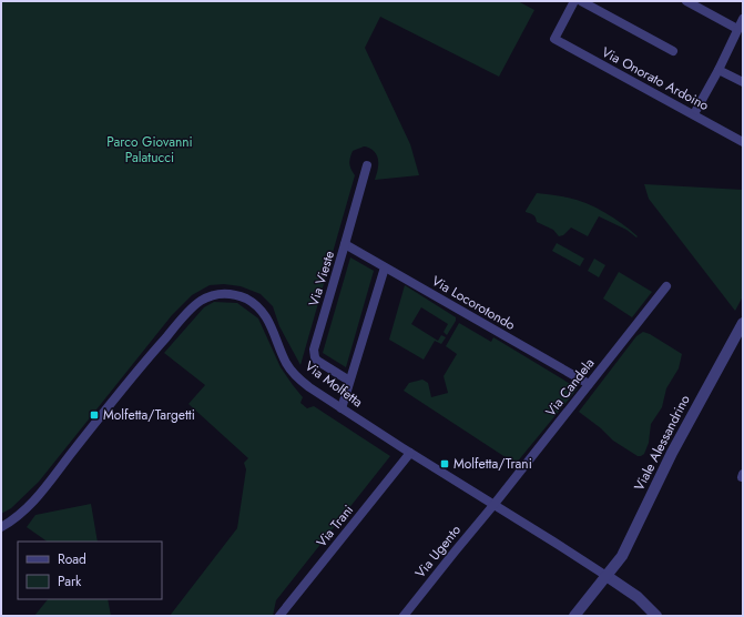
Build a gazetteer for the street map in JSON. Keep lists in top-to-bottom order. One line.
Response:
{"streets":{"street":["Via Onorato Ardoino","Via Vieste","Via Locorotondo","Via Molfetta","Via Candela","Viale Alessandrino","Via Trani","Via Ugento"]},"crossings":[["Via Vieste","Via Locorotondo"],["Via Locorotondo","Via Candela"],["Via Molfetta","Via Candela"],["Via Molfetta","Viale Alessandrino"],["Via Molfetta","Via Trani"],["Via Molfetta","Via Ugento"],["Via Candela","Via Ugento"]],"parks":["Parco Giovanni Palatucci"],"places":{"transit":["Molfetta/Targetti","Molfetta/Trani"]},"legend":["Road","Park"]}
